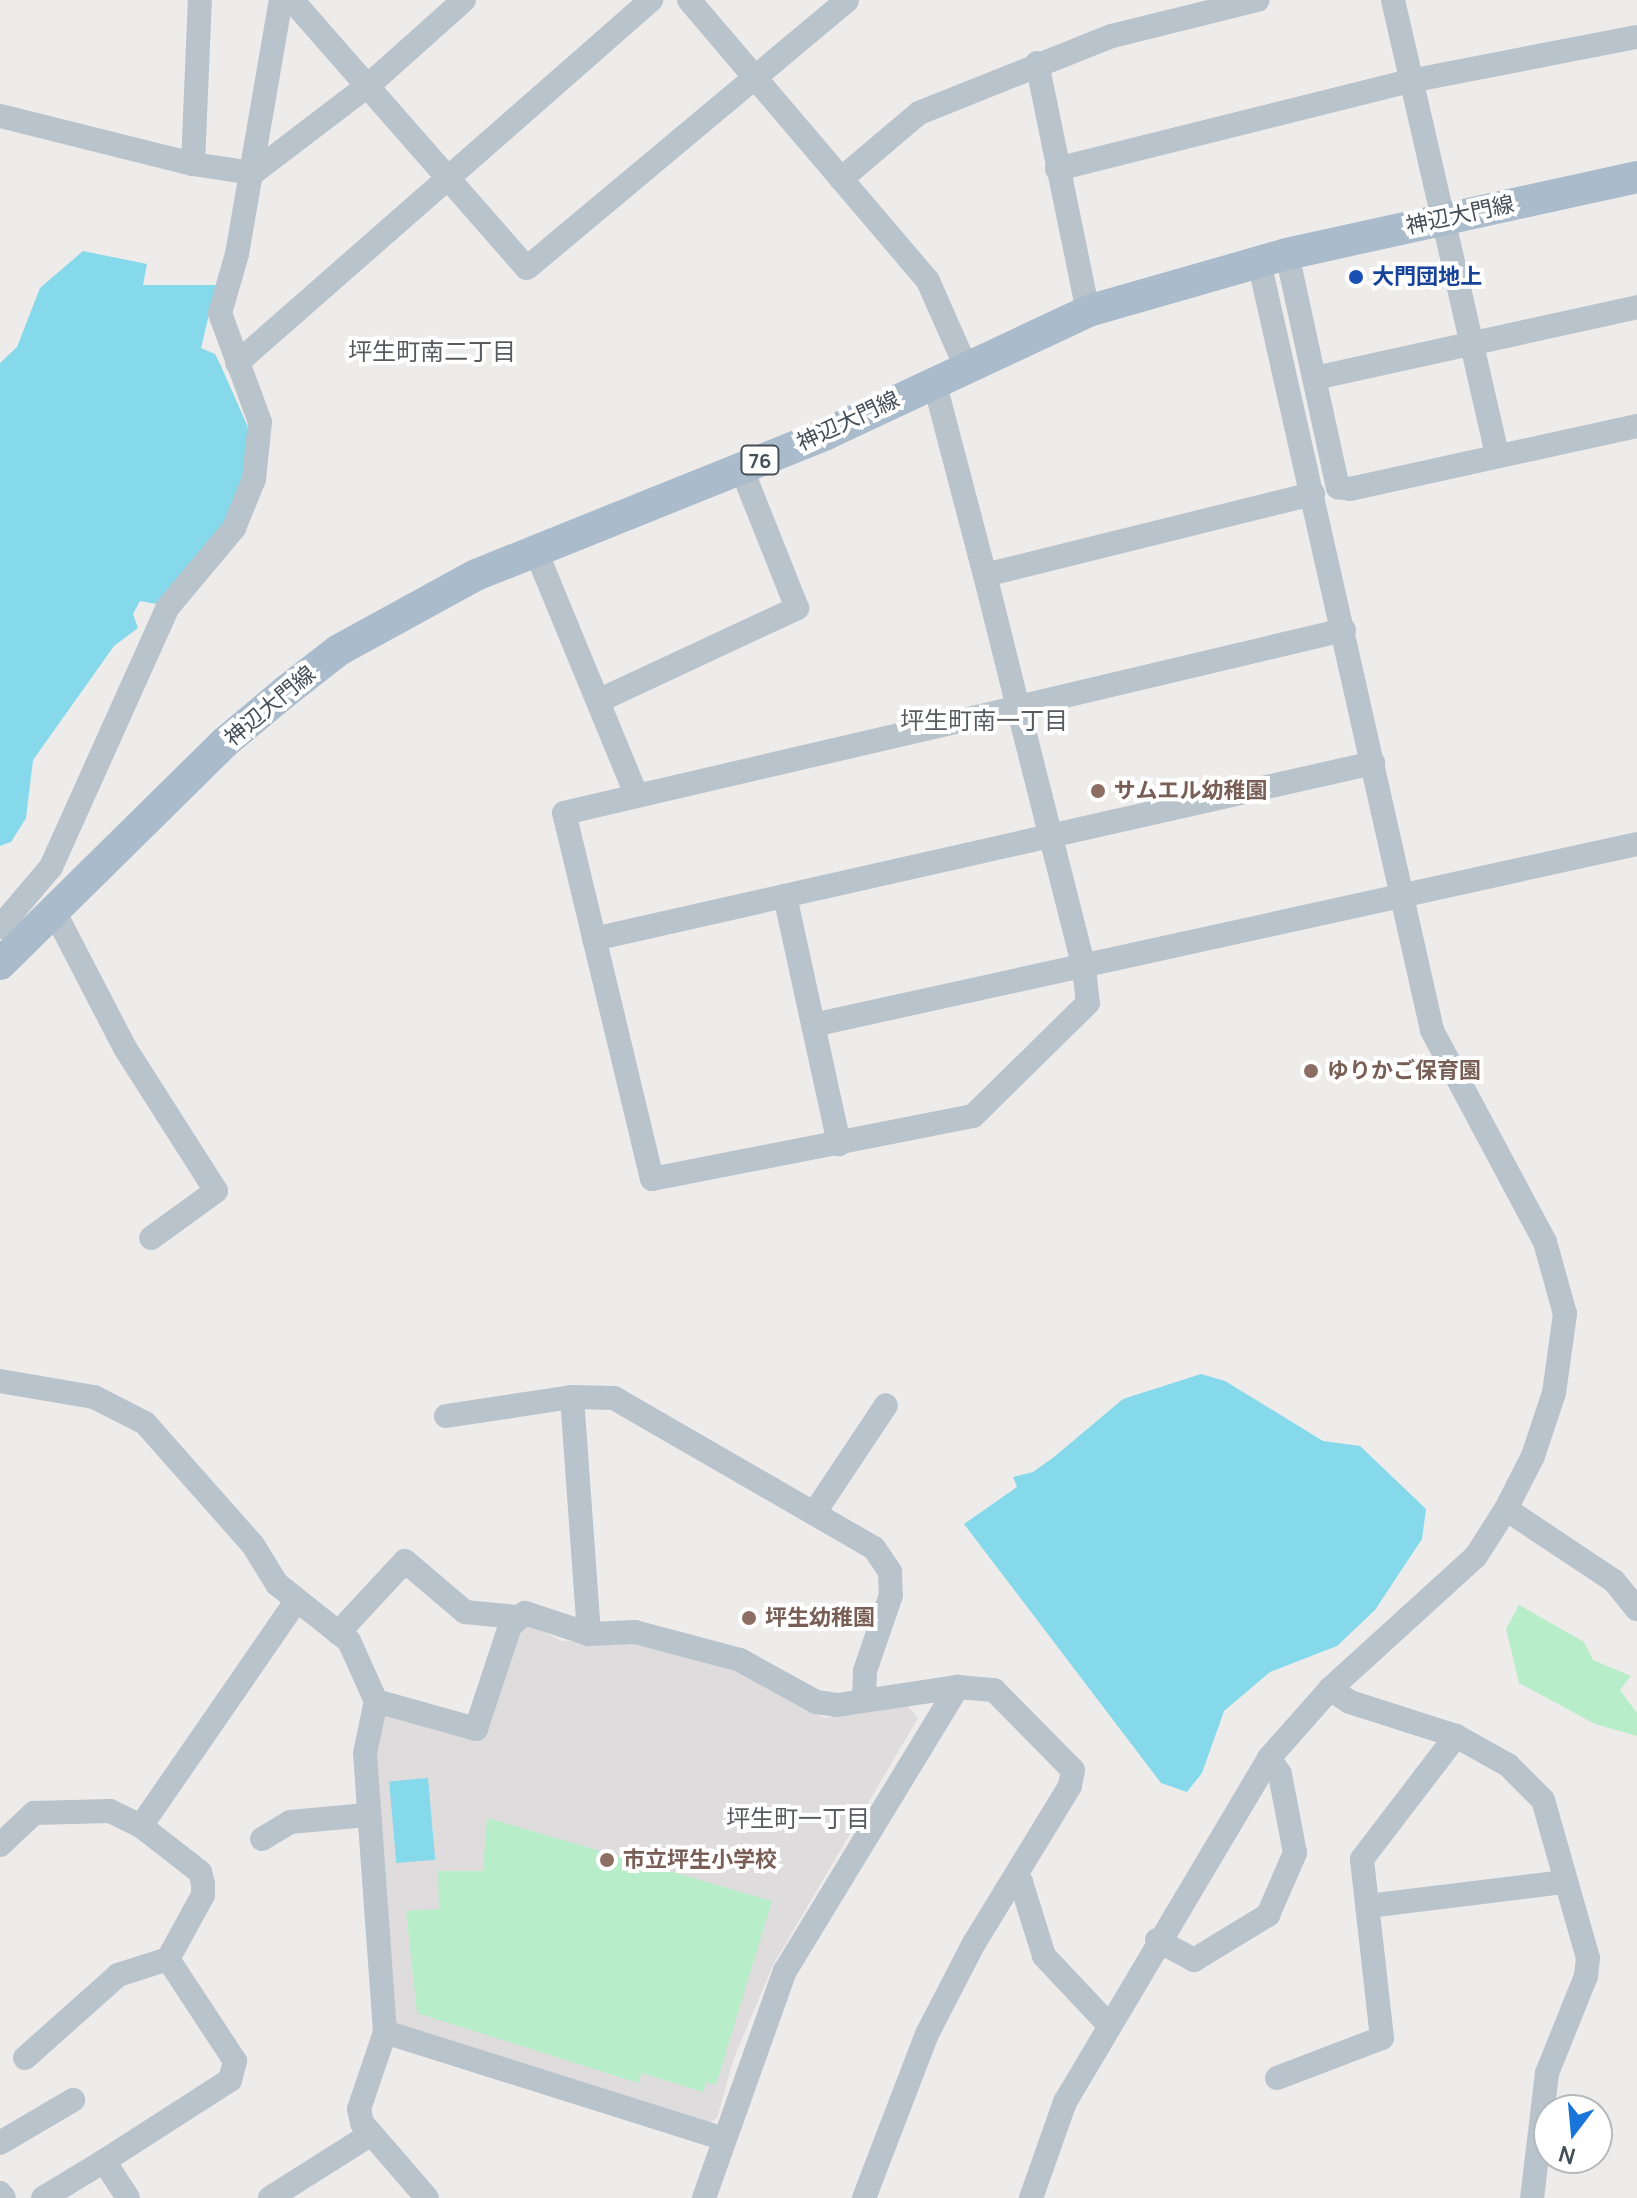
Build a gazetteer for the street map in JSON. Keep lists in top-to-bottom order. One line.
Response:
{"streets":{"main road":["神辺大門線","76"]},"districts":["坪生町南二丁目","坪生町南一丁目","坪生町一丁目"],"places":["大門団地上","サムエル幼稚園","ゆりかご保育園","坪生幼稚園","市立坪生小学校"],"north":"bottom"}
